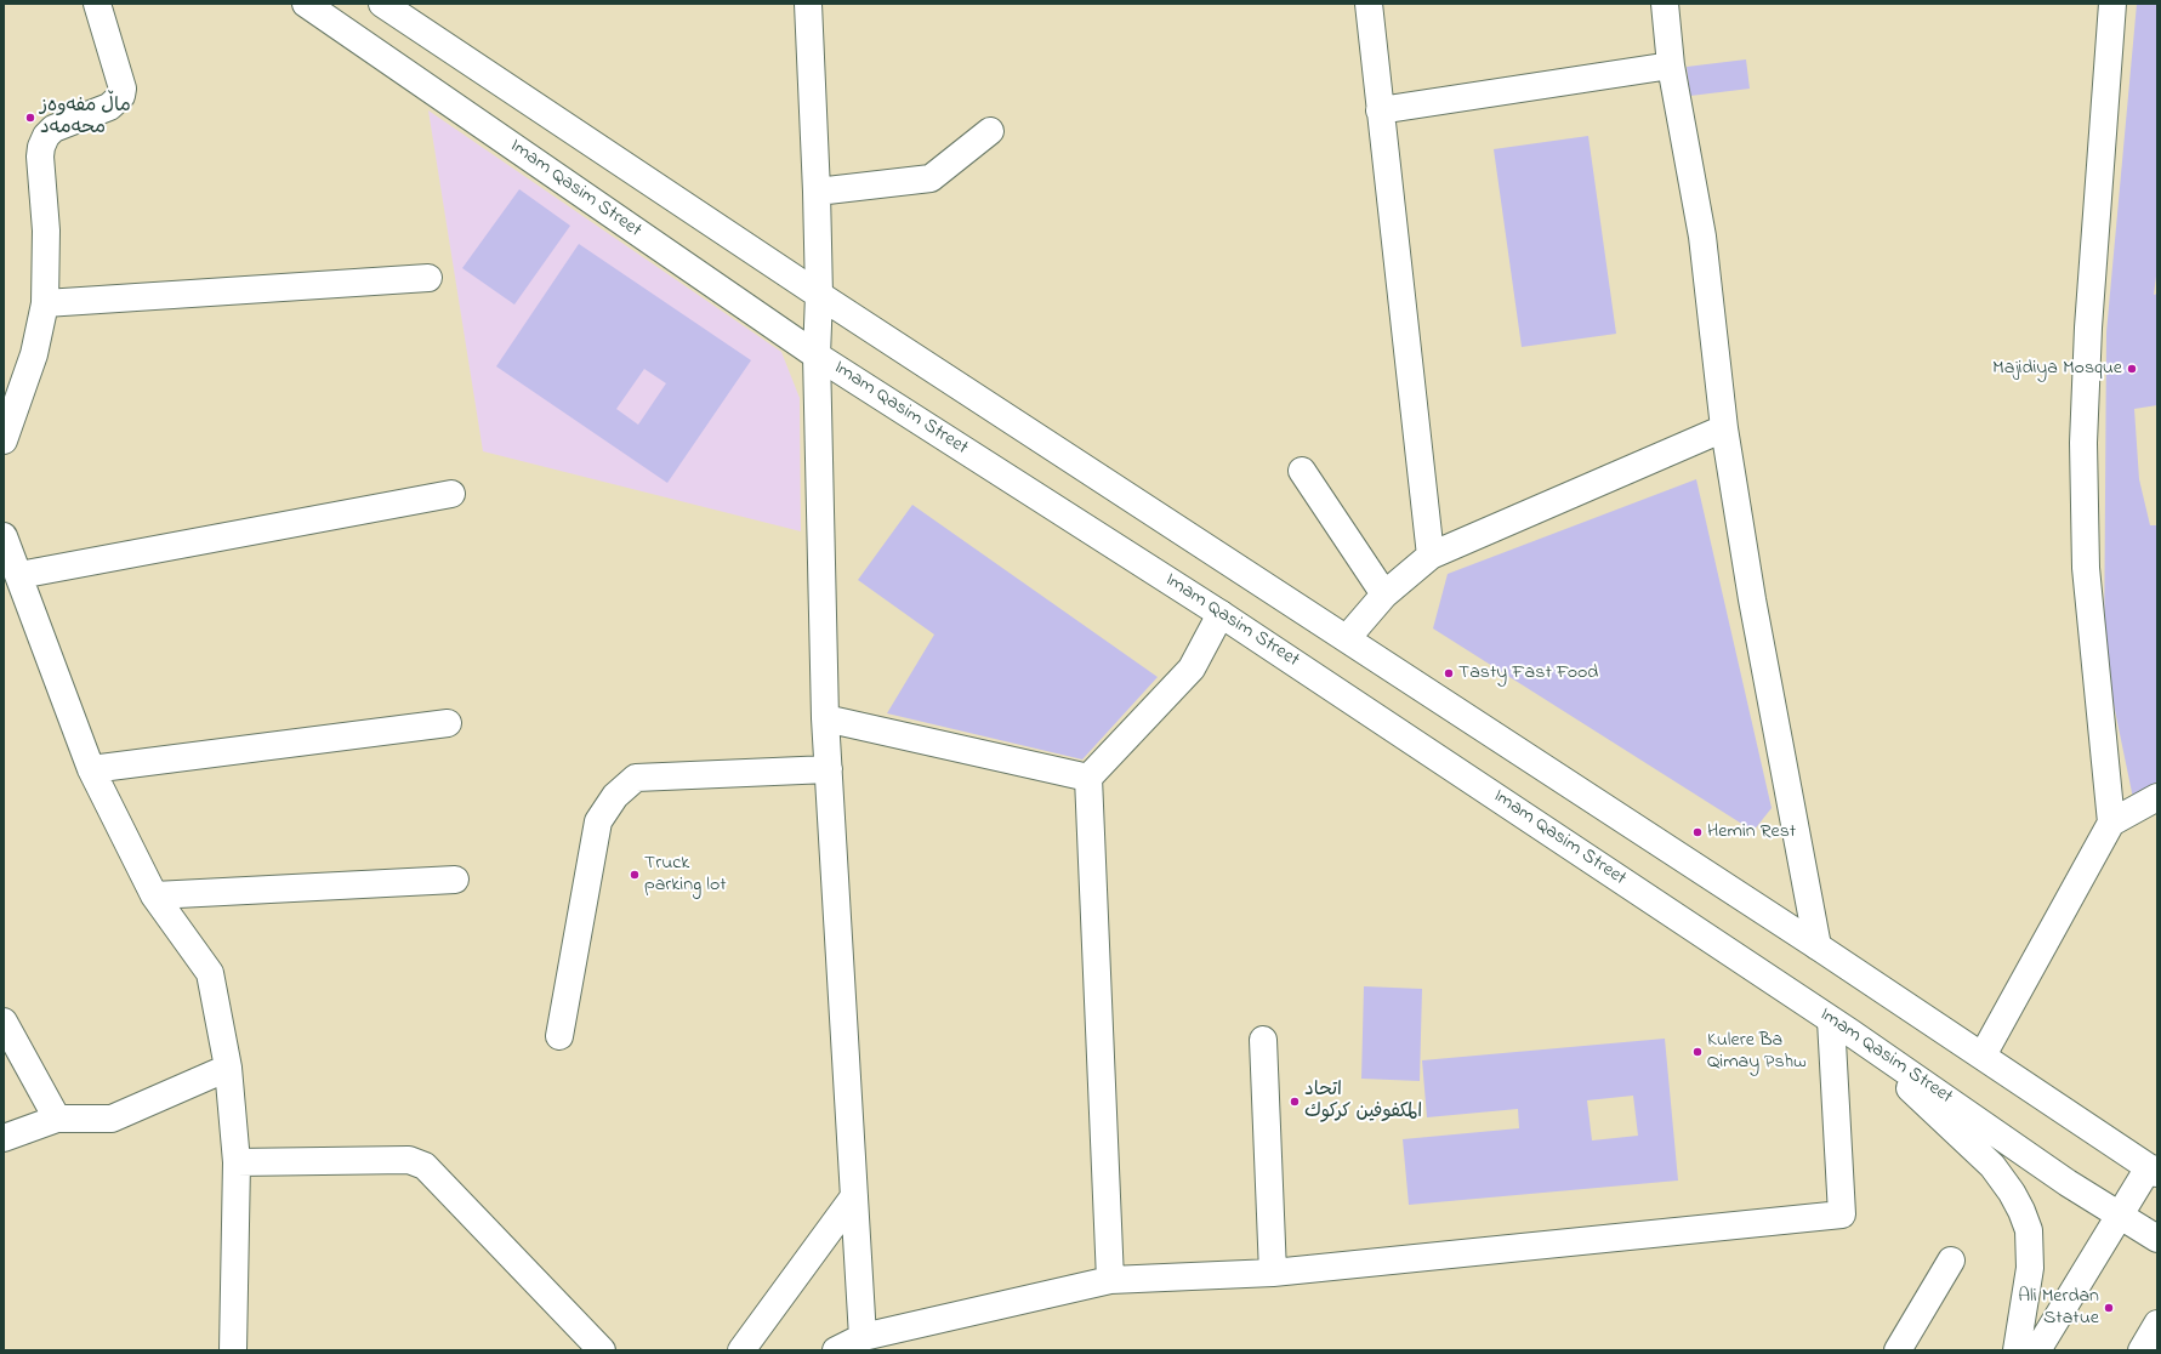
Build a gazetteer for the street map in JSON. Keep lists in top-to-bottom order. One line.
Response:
{"streets":{"street":["Imam Qasim Street"]},"places":["ماڵ مفەوەز محەمەد","Majidiya Mosque","Tasty Fast Food","Hemin Rest","Truck parking lot","Kulere Ba Qimay Pshw","اتحاد المكفوفين كركوك","Ali Merdan Statue"]}
